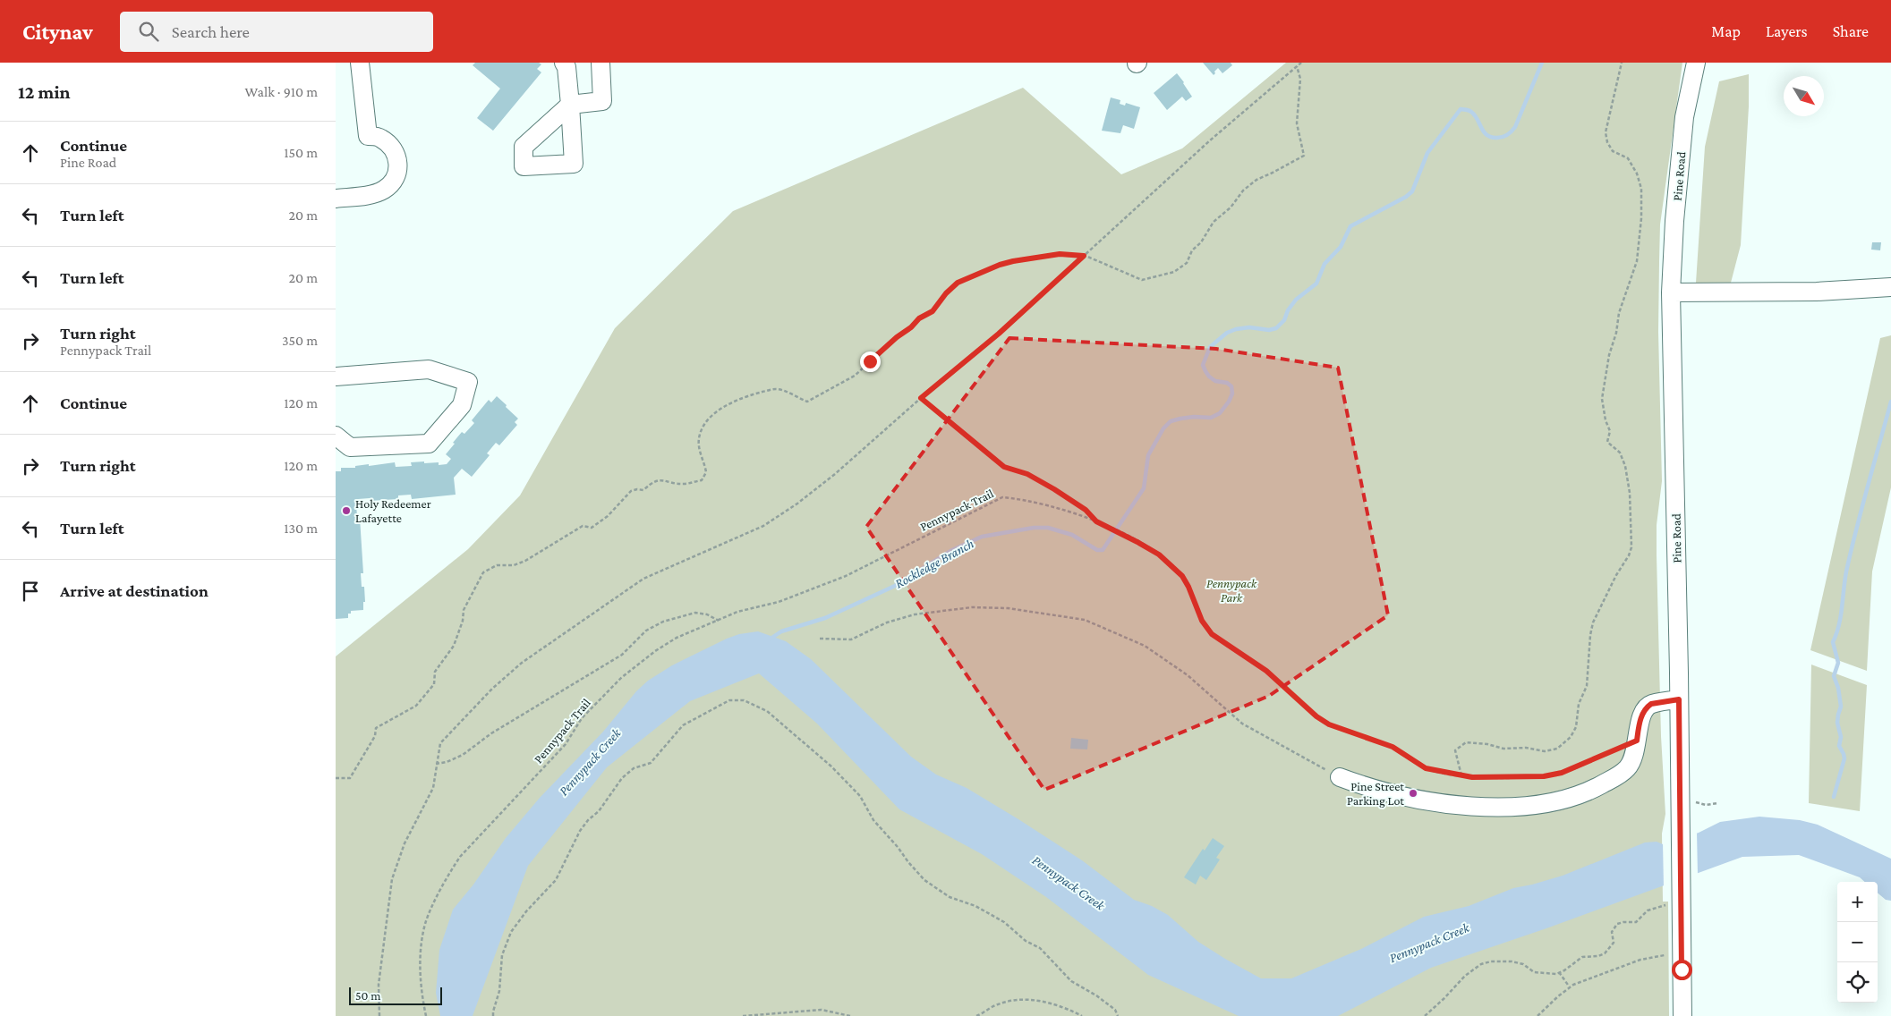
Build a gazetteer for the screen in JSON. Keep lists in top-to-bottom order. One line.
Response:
{"streets":{"street":["Pine Road"],"path":["Pennypack Trail"]},"water":["Rockledge Branch","Pennypack Creek"],"parks":["Pennypack Park"],"places":["Holy Redeemer Lafayette","Pine Street Parking Lot"],"scale_bar":"50 m","north":"bottom right","page":{"header":"Citynav","search":"Search here","nav":["Map","Layers","Share"],"heading":["12 min","Walk · 910 m"],"list":[["Continue","Pine Road","150 m"],["Turn left","20 m"],["Turn left","20 m"],["Turn right","Pennypack Trail","350 m"],["Continue","120 m"],["Turn right","120 m"],["Turn left","130 m"],"Arrive at destination"],"map_buttons":["+","−"],"scale":"50 m"}}
